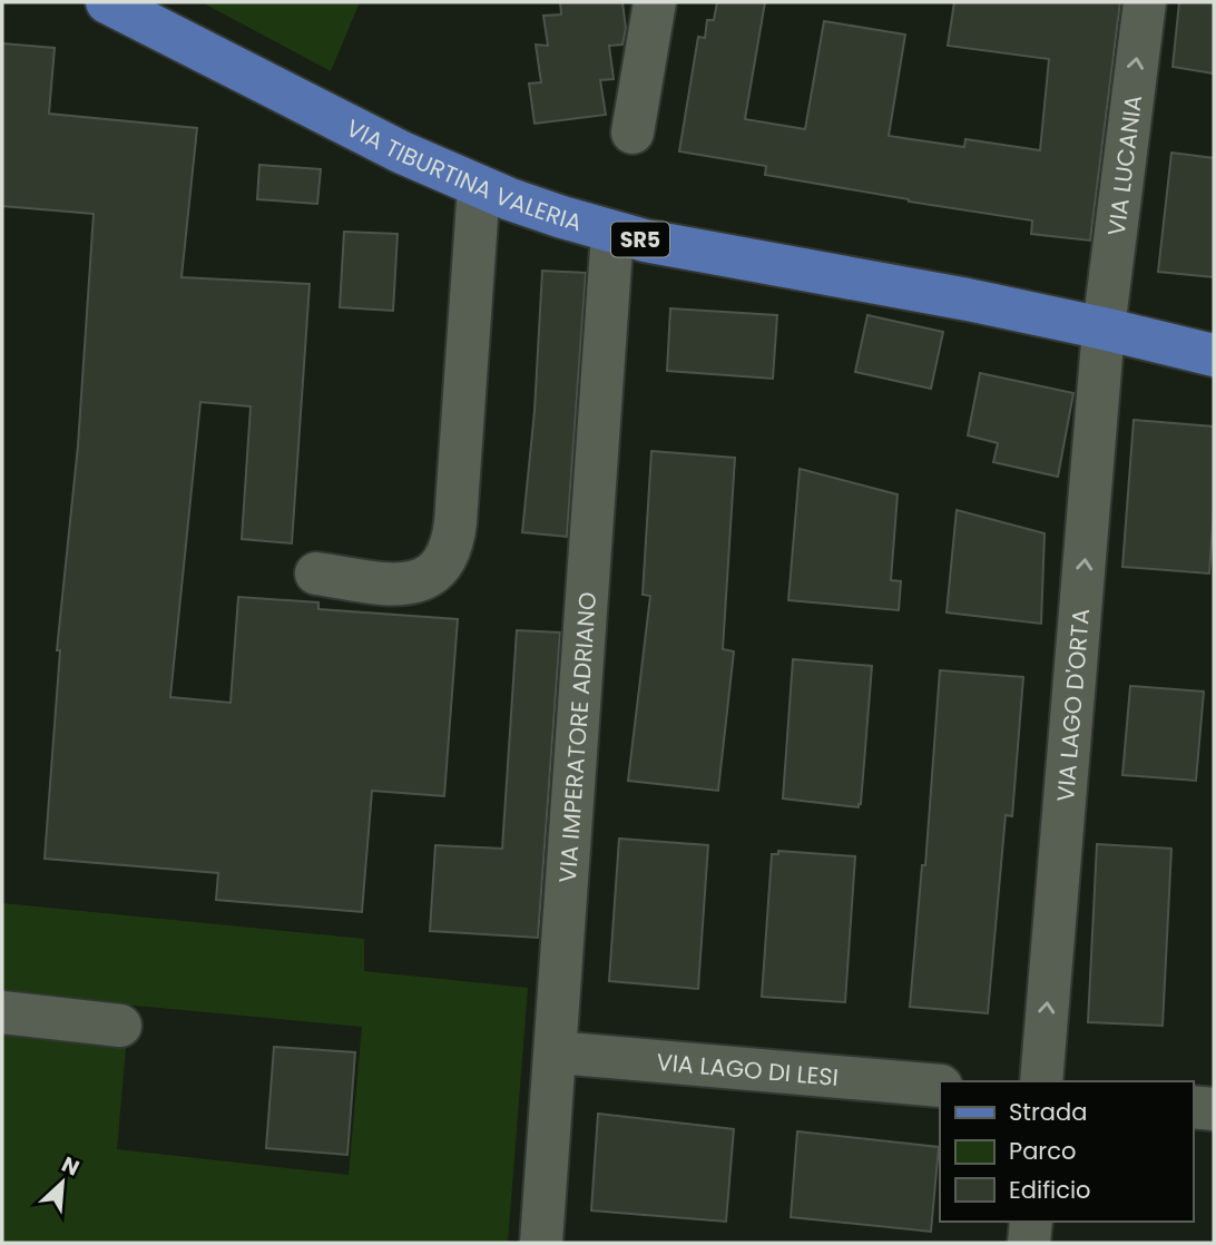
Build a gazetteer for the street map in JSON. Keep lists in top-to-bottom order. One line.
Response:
{"streets":{"main road":["VIA TIBURTINA VALERIA","SR5"],"street":["VIA LUCANIA","VIA LAGO D'ORTA","VIA IMPERATORE ADRIANO","VIA LAGO DI LESI"]},"crossings":[["VIA LUCANIA","VIA TIBURTINA VALERIA"],["VIA LUCANIA","VIA LAGO D'ORTA"],["VIA TIBURTINA VALERIA","VIA LAGO D'ORTA"],["VIA TIBURTINA VALERIA","VIA IMPERATORE ADRIANO"],["VIA IMPERATORE ADRIANO","VIA LAGO DI LESI"]],"one_way":["VIA LUCANIA","VIA LAGO D'ORTA"],"legend":["Strada","Parco","Edificio"],"north":"top right"}
